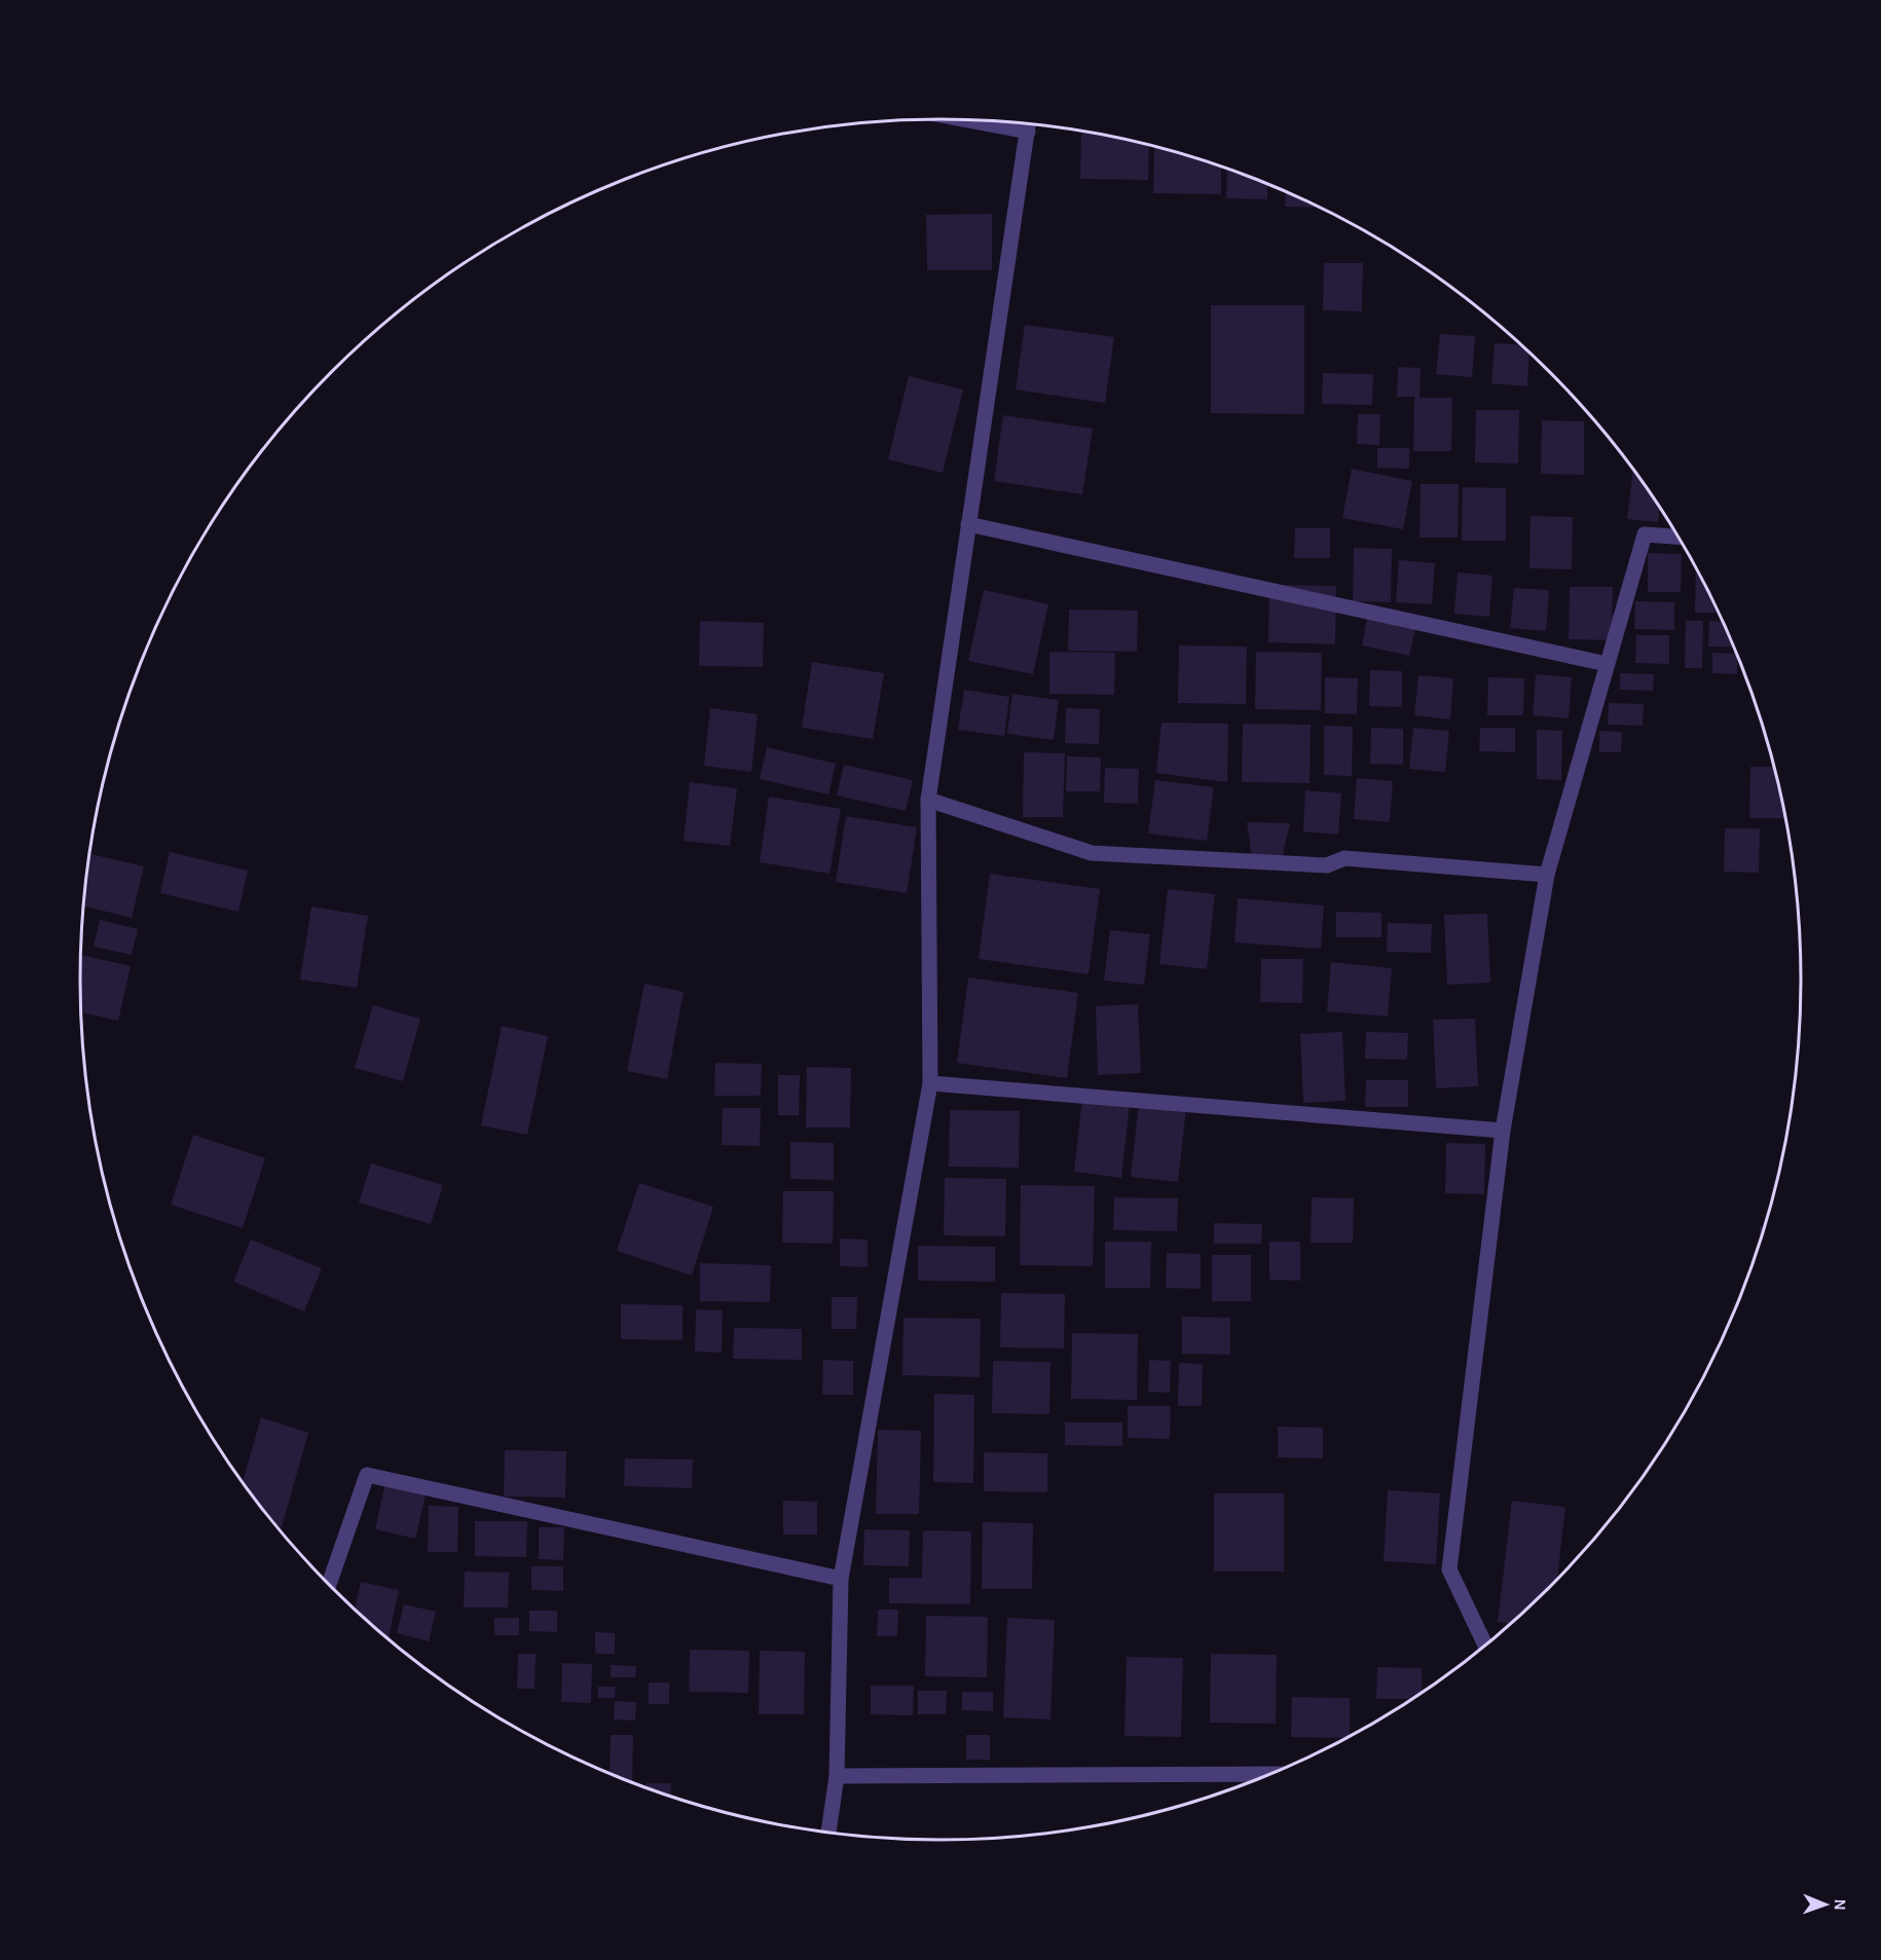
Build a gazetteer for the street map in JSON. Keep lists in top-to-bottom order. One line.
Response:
{"north":"right"}
